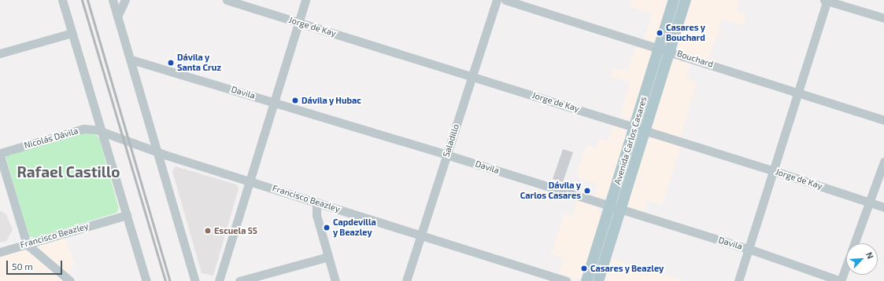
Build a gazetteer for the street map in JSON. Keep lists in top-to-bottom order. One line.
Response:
{"streets":{"main road":["Avenida Carlos Casares"],"street":["Jorge de Kay","Bouchard","Davila","Nicolás Dávila","Saladillo","Francisco Beazley"]},"crossings":[["Jorge de Kay","Saladillo"],["Jorge de Kay","Avenida Carlos Casares"],["Bouchard","Avenida Carlos Casares"],["Davila","Saladillo"],["Davila","Avenida Carlos Casares"],["Nicolás Dávila","Francisco Beazley"],["Saladillo","Francisco Beazley"]],"districts":["Rafael Castillo"],"places":["Casares y Bouchard","Dávila y Santa Cruz","Dávila y Hubac","Dávila y Carlos Casares","Capdevilla y Beazley","Escuela 55","Casares y Beazley"],"scale_bar":"50 m","north":"top right"}
